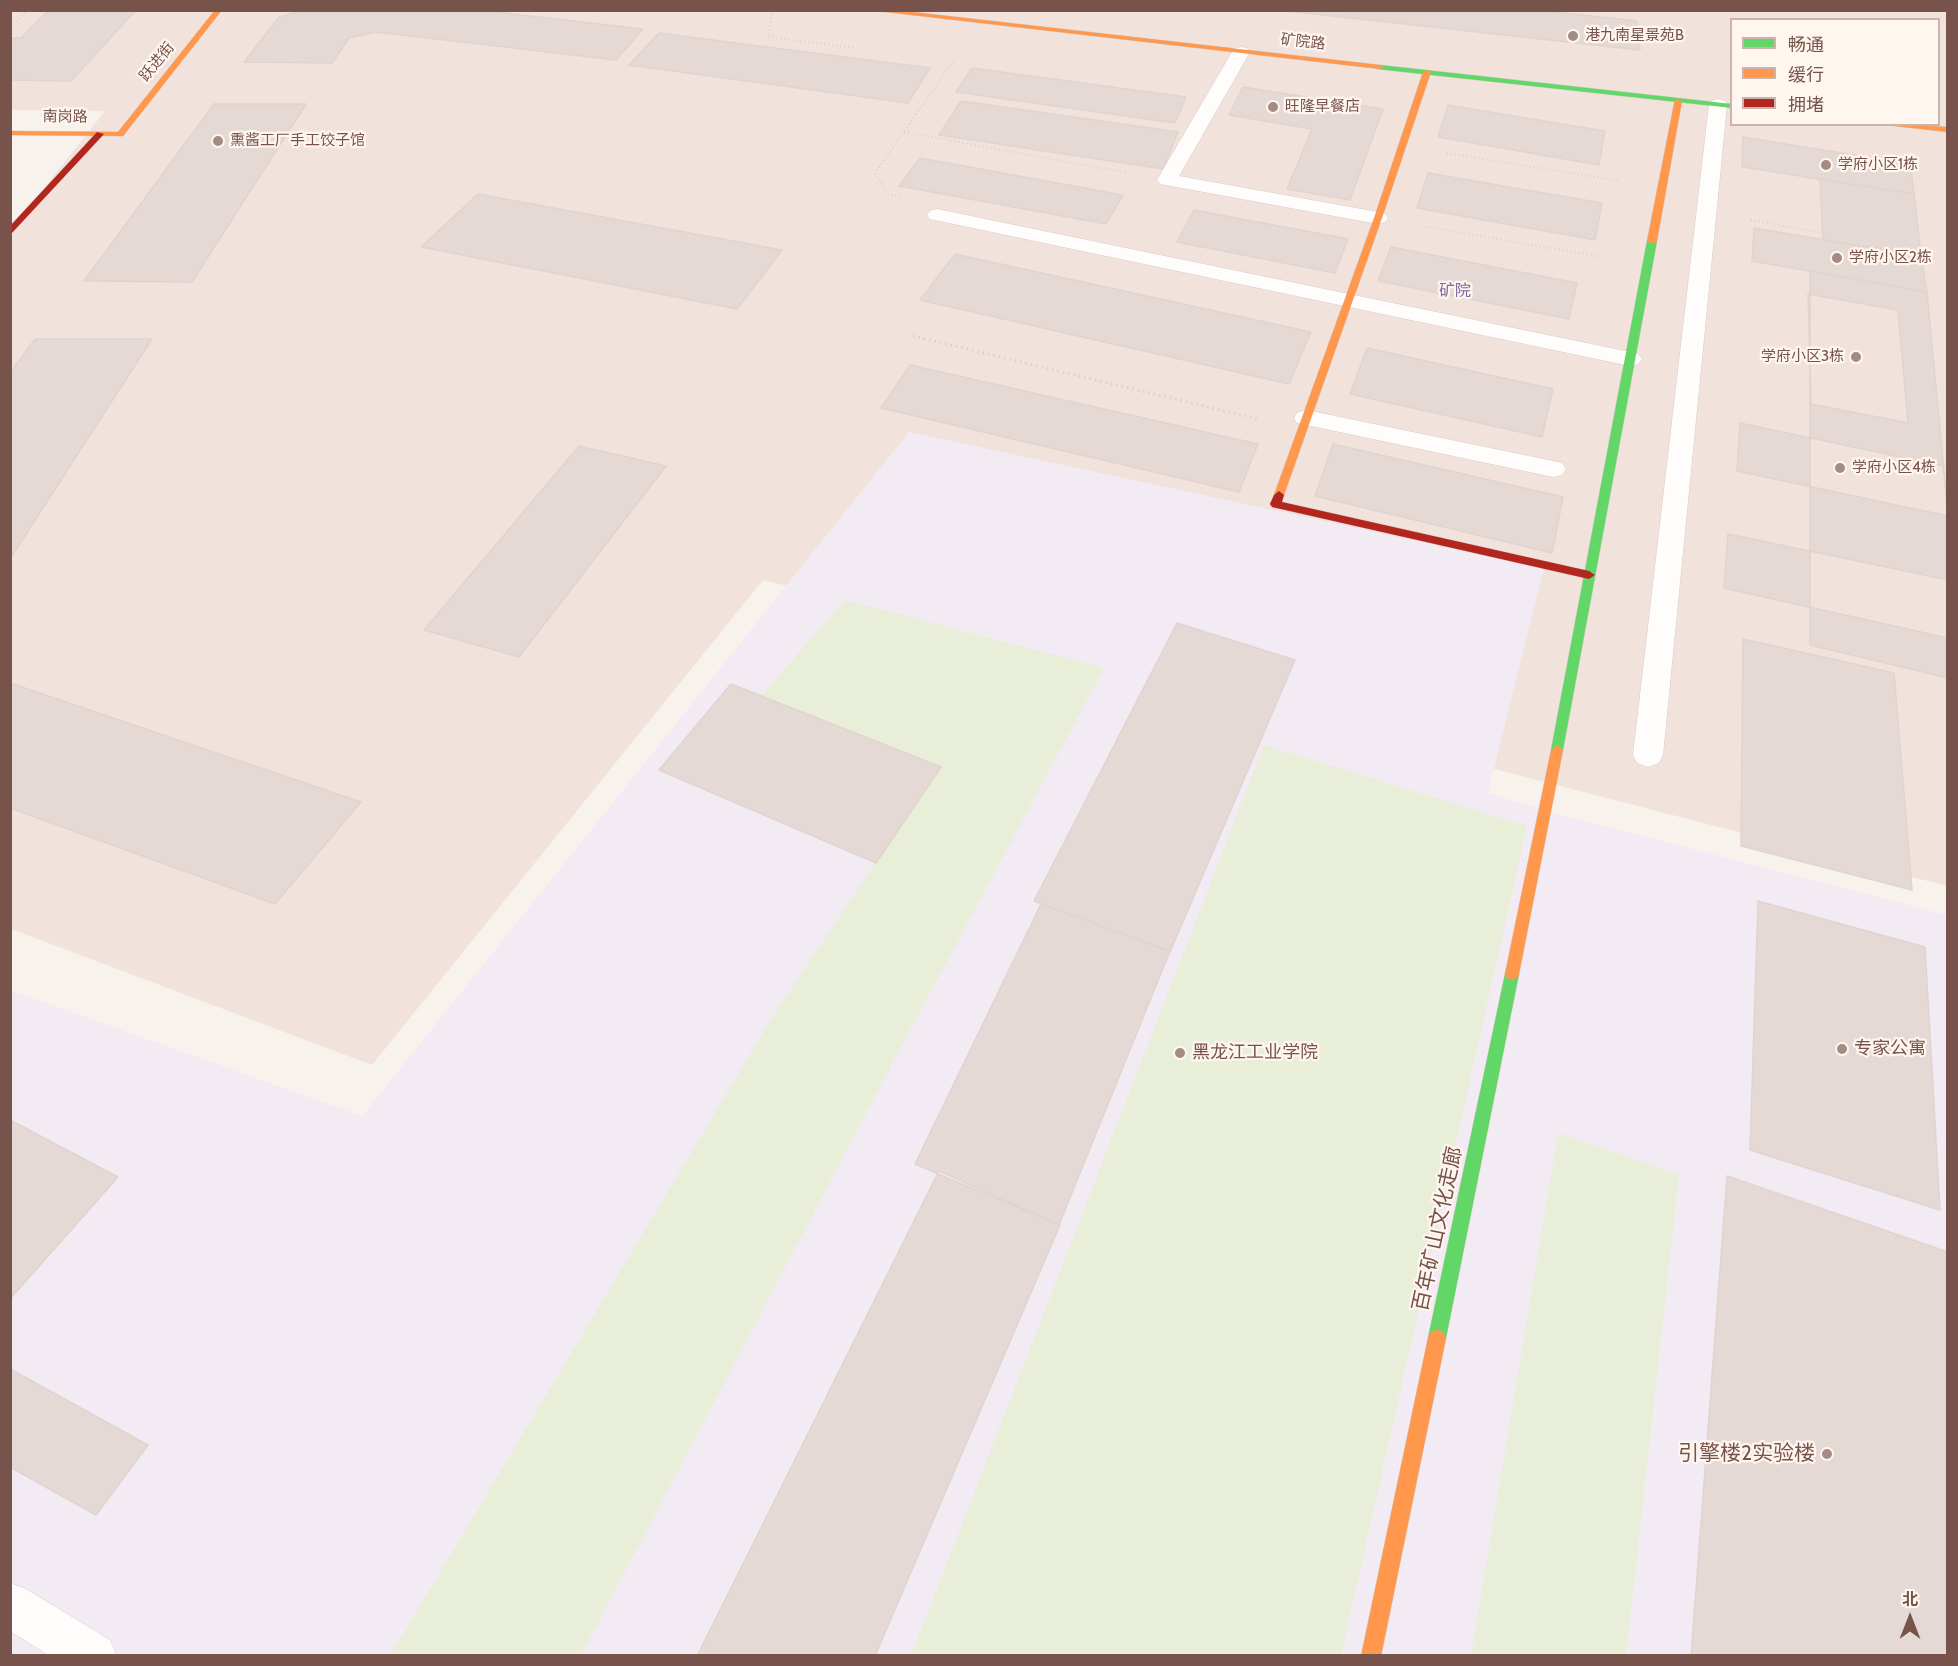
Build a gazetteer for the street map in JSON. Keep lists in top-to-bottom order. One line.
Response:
{"streets":{"street":["矿院路","跃进街","南岗路","百年矿山文化走廊"]},"crossings":[["矿院路","百年矿山文化走廊"],["跃进街","南岗路"]],"districts":["矿院"],"places":["港九南星景苑B","旺隆早餐店","熏酱工厂手工饺子馆","学府小区1栋","学府小区2栋","学府小区3栋","学府小区4栋","专家公寓","黑龙江工业学院","引擎楼2实验楼"],"legend":["畅通","缓行","拥堵"],"north":"top"}
